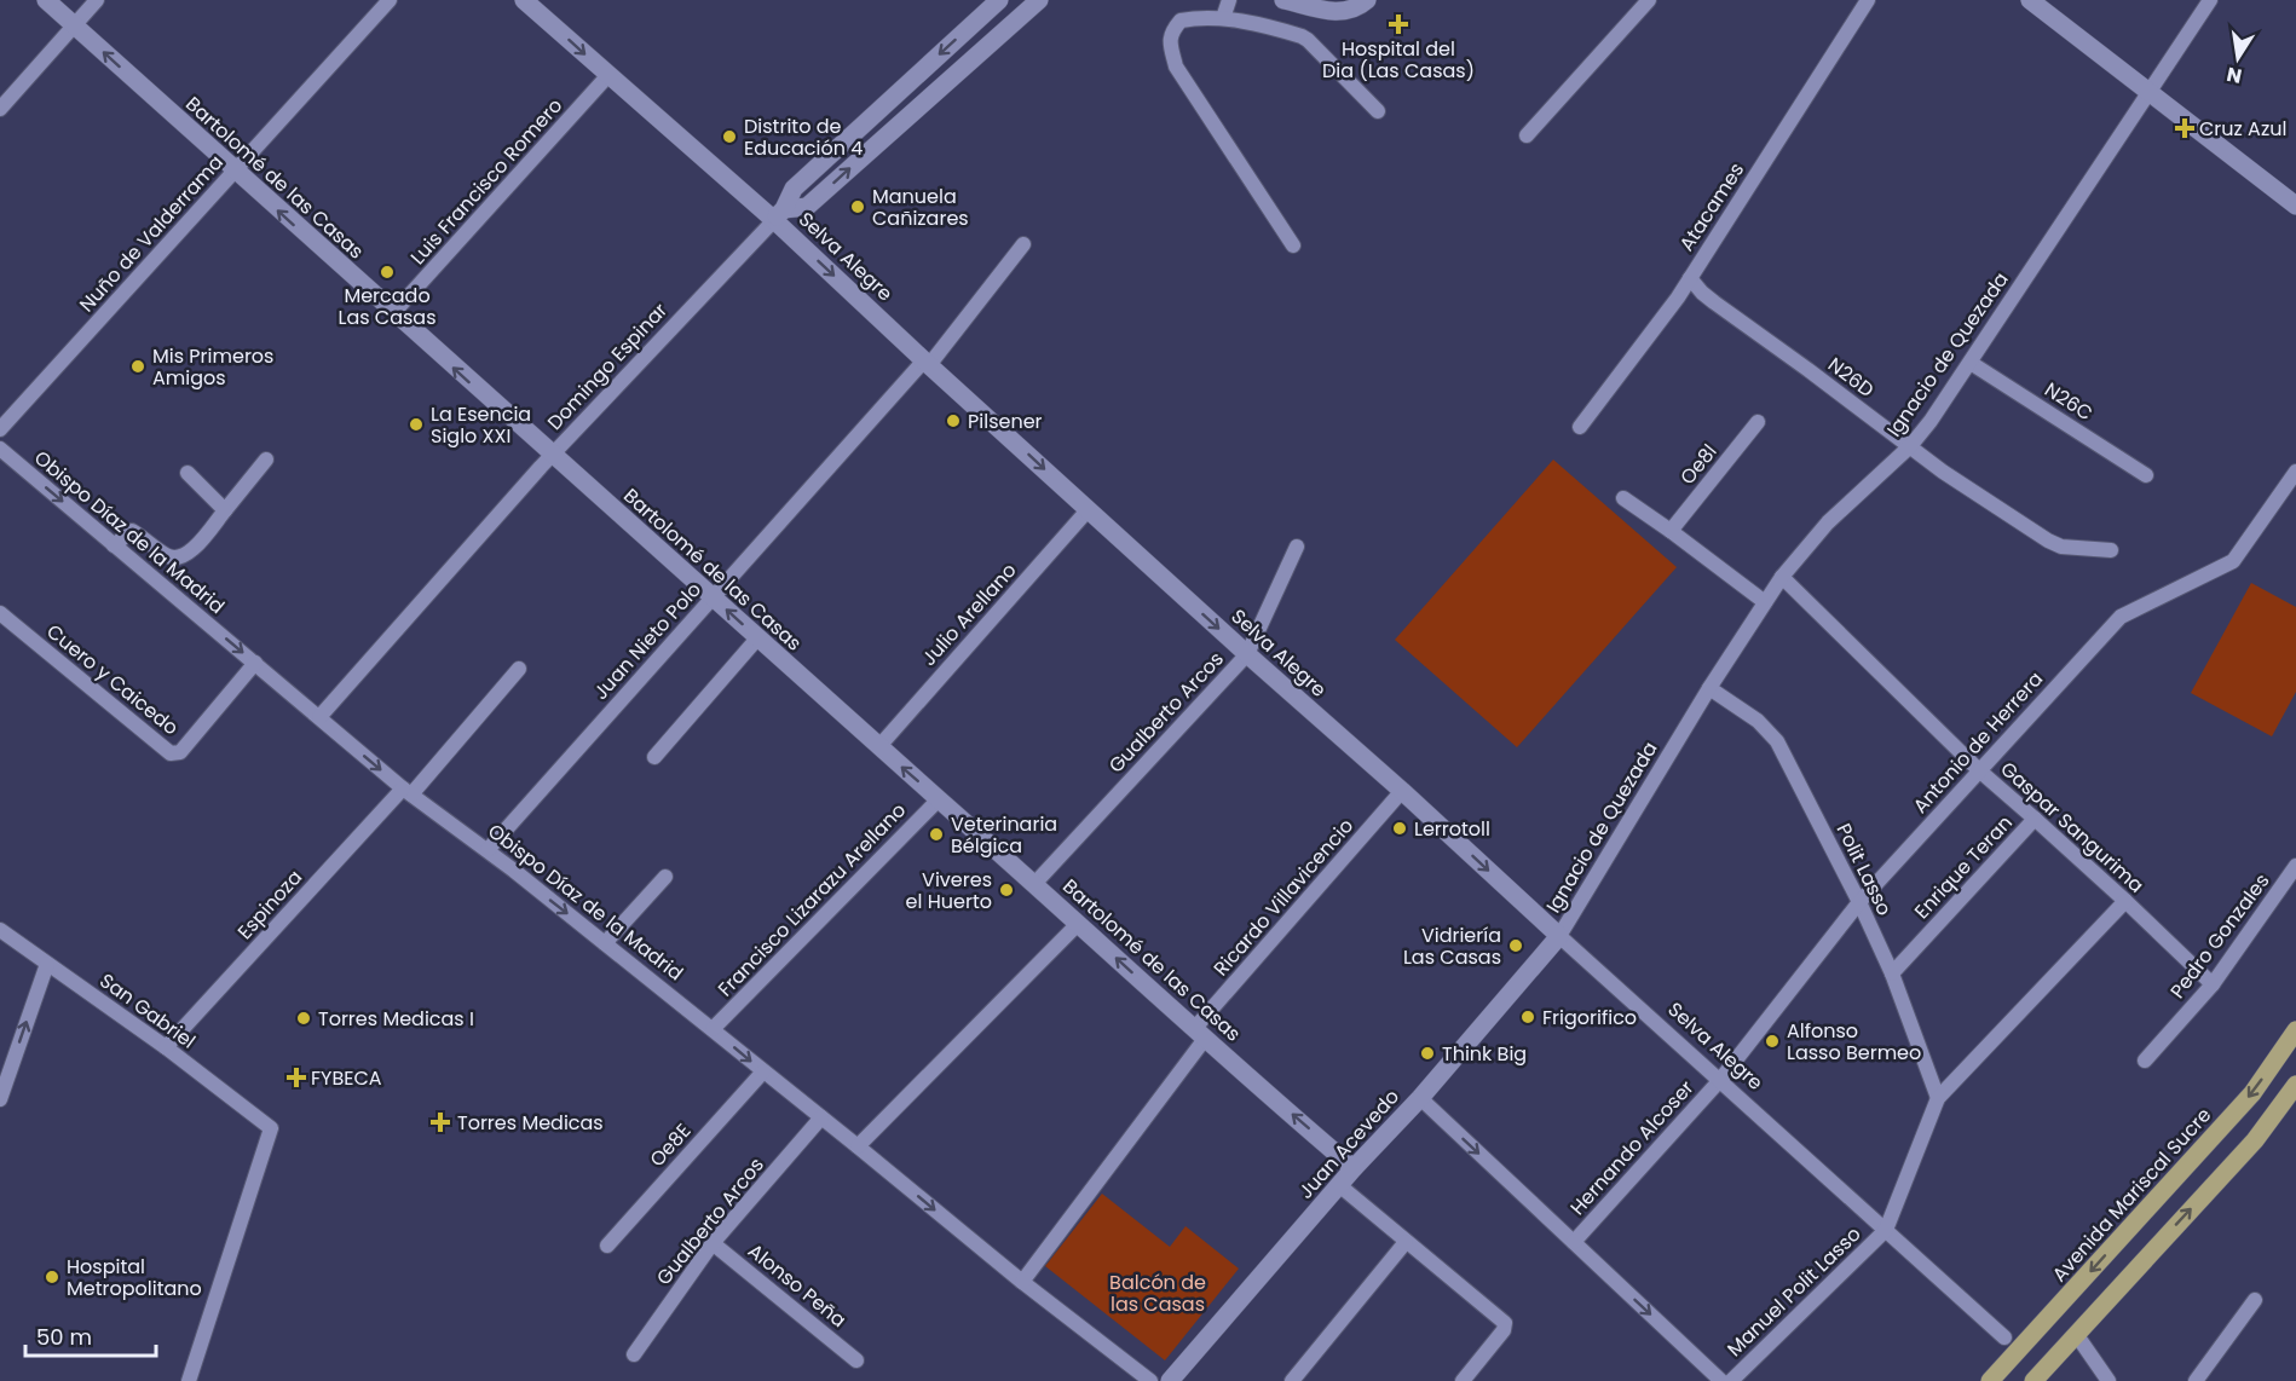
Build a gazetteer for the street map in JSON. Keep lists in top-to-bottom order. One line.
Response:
{"streets":{"main road":["Avenida Mariscal Sucre"],"street":["Bartolomé de las Casas","Luis Francisco Romero","Atacames","Nuño de Valderrama","Selva Alegre","Ignacio de Quezada","Domingo Espinar","N26D","N26C","Oe8l","Obispo Díaz de la Madrid","Julio Arellano","Juan Nieto Polo","Cuero y Caicedo","Gualberto Arcos","Antonio de Herrera","Gaspar Sangurima","Enrique Teran","Polit Lasso","Ricardo Villavicencio","Francisco Lizarazu Arellano","Espinoza","Pedro Gonzales","San Gabriel","Juan Acevedo","Oe8E","Hernando Alcoser","Alonso Peña","Manuel Polit Lasso"]},"crossings":[["Bartolomé de las Casas","Luis Francisco Romero"],["Bartolomé de las Casas","Nuño de Valderrama"],["Bartolomé de las Casas","Domingo Espinar"],["Bartolomé de las Casas","Julio Arellano"],["Bartolomé de las Casas","Juan Nieto Polo"],["Bartolomé de las Casas","Gualberto Arcos"],["Bartolomé de las Casas","Ricardo Villavicencio"],["Bartolomé de las Casas","Francisco Lizarazu Arellano"],["Bartolomé de las Casas","Juan Acevedo"],["Luis Francisco Romero","Selva Alegre"],["Atacames","N26D"],["Selva Alegre","Ignacio de Quezada"],["Selva Alegre","Domingo Espinar"],["Selva Alegre","Julio Arellano"],["Selva Alegre","Juan Nieto Polo"],["Selva Alegre","Gualberto Arcos"],["Selva Alegre","Antonio de Herrera"],["Selva Alegre","Ricardo Villavicencio"],["Selva Alegre","Juan Acevedo"],["Selva Alegre","Hernando Alcoser"],["Selva Alegre","Manuel Polit Lasso"],["Ignacio de Quezada","N26D"],["Ignacio de Quezada","N26C"],["Ignacio de Quezada","Gaspar Sangurima"],["Ignacio de Quezada","Polit Lasso"],["Ignacio de Quezada","Juan Acevedo"],["Domingo Espinar","Obispo Díaz de la Madrid"],["Obispo Díaz de la Madrid","Juan Nieto Polo"],["Obispo Díaz de la Madrid","Cuero y Caicedo"],["Obispo Díaz de la Madrid","Gualberto Arcos"],["Obispo Díaz de la Madrid","Ricardo Villavicencio"],["Obispo Díaz de la Madrid","Francisco Lizarazu Arellano"],["Obispo Díaz de la Madrid","Espinoza"],["Obispo Díaz de la Madrid","Oe8E"],["Gualberto Arcos","Alonso Peña"],["Antonio de Herrera","Gaspar Sangurima"],["Antonio de Herrera","Polit Lasso"],["Antonio de Herrera","Hernando Alcoser"],["Gaspar Sangurima","Enrique Teran"],["Gaspar Sangurima","Pedro Gonzales"],["Enrique Teran","Polit Lasso"],["Espinoza","San Gabriel"]],"one_way":["Bartolomé de las Casas","Selva Alegre","Obispo Díaz de la Madrid"],"parks":["Balcón de las Casas"],"places":{"health":["Hospital del Dia (Las Casas)","Cruz Azul","FYBECA","Torres Medicas"],"other":["Distrito de Educación 4","Manuela Cañizares","Mercado Las Casas","Mis Primeros Amigos","Pilsener","La Esencia Siglo XXI","Lerrotoll","Veterinaria Bélgica","Viveres el Huerto","Vidriería Las Casas","Frigorifico","Torres Medicas I","Alfonso Lasso Bermeo","Think Big","Hospital Metropolitano"]},"scale_bar":"50 m","north":"bottom"}
